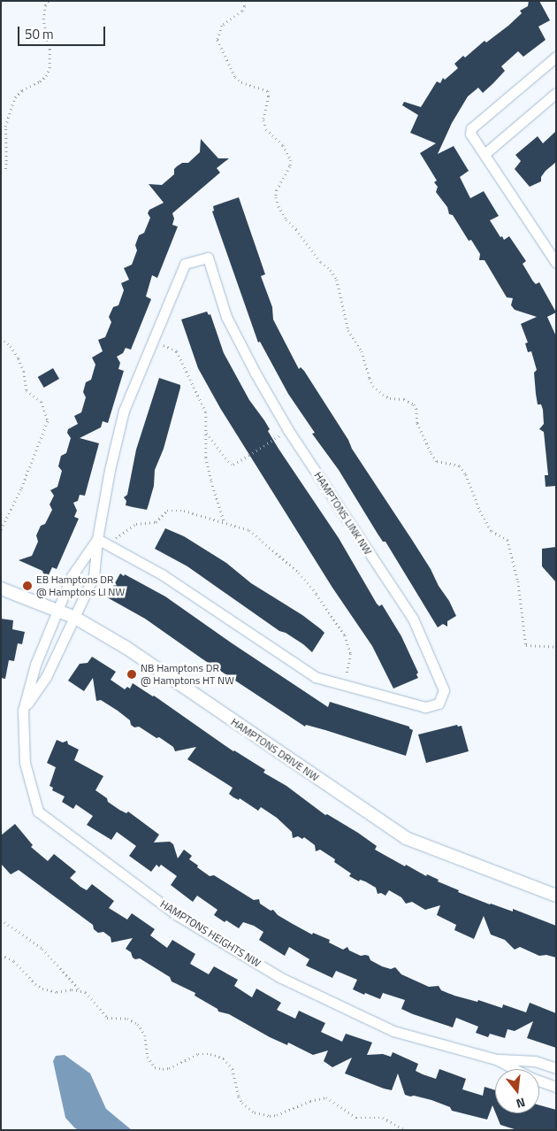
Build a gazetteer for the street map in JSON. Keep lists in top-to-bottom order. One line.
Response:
{"streets":{"street":["HAMPTONS LINK NW","HAMPTONS DRIVE NW","HAMPTONS HEIGHTS NW"]},"crossings":[["HAMPTONS LINK NW","HAMPTONS DRIVE NW"],["HAMPTONS LINK NW","HAMPTONS HEIGHTS NW"],["HAMPTONS DRIVE NW","HAMPTONS HEIGHTS NW"]],"places":["EB Hamptons DR @ Hamptons LI NW","NB Hamptons DR @ Hamptons HT NW"],"scale_bar":"50 m","north":"bottom"}
